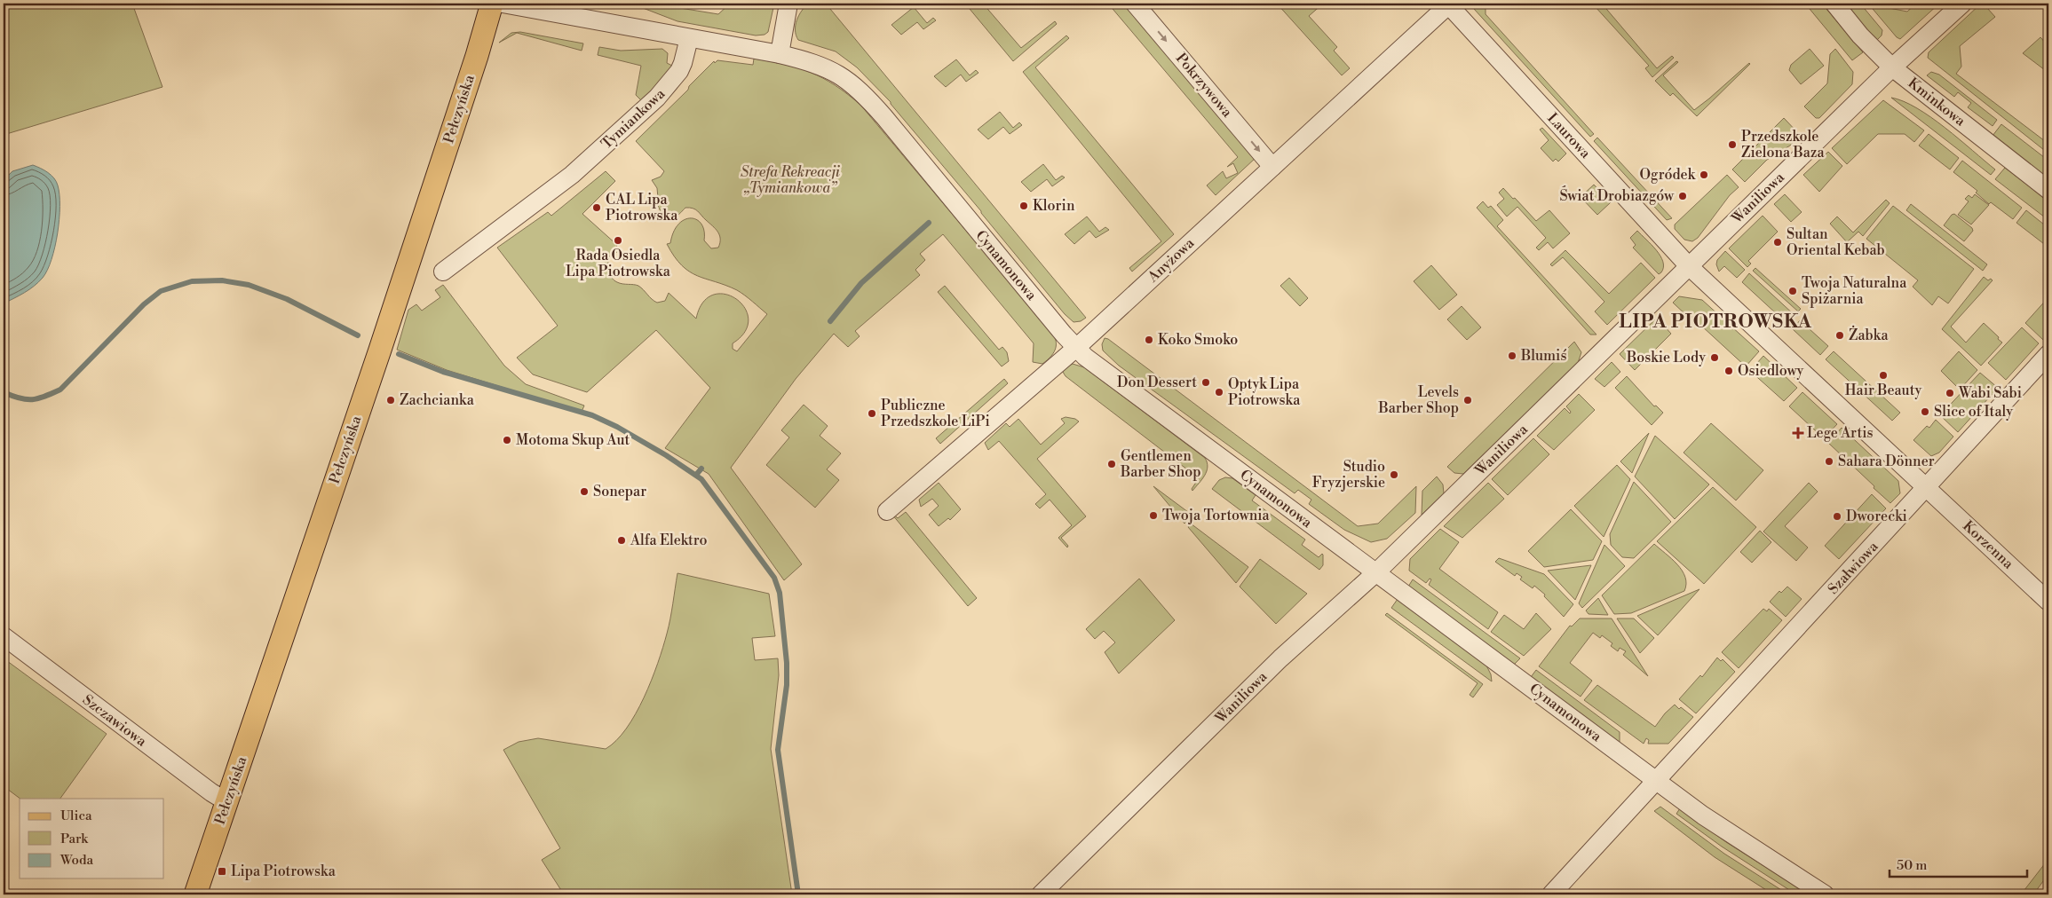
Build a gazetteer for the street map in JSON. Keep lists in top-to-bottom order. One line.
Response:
{"streets":{"main road":["Pełczyńska"],"street":["Pokrzywowa","Kminkowa","Tymiankowa","Laurowa","Waniliowa","Anyżowa","Cynamonowa","Korzenna","Szałwiowa","Szczawiowa"]},"crossings":[["Pokrzywowa","Anyżowa"],["Kminkowa","Waniliowa"],["Pełczyńska","Szczawiowa"],["Laurowa","Waniliowa"],["Laurowa","Anyżowa"],["Laurowa","Korzenna"],["Laurowa","Szałwiowa"],["Waniliowa","Cynamonowa"],["Anyżowa","Cynamonowa"],["Cynamonowa","Szałwiowa"],["Korzenna","Szałwiowa"]],"one_way":["Pokrzywowa"],"districts":["LIPA PIOTROWSKA"],"parks":["Strefa Rekreacji „Tymiankowa”"],"places":{"other":["Przedszkole Zielona Baza","Ogródek","Świat Drobiazgów","Klorin","CAL Lipa Piotrowska","Rada Osiedla Lipa Piotrowska","Sultan Oriental Kebab","Twoja Naturalna Spiżarnia","Żabka","Koko Smoko","Blumiś","Boskie Lody","Osiedlowy","Hair Beauty","Don Dessert","Optyk Lipa Piotrowska","Wabi Sabi","Zachcianka","Levels Barber Shop","Slice of Italy","Publiczne Przedszkole LiPi","Motoma Skup Aut","Sahara Dönner","Gentlemen Barber Shop","Studio Fryzjerskie","Sonepar","Twoja Tortownia","Dworecki","Alfa Elektro"],"health":["Lege Artis"],"transit":["Lipa Piotrowska"]},"legend":["Ulica","Park","Woda"],"scale_bar":"50 m"}
